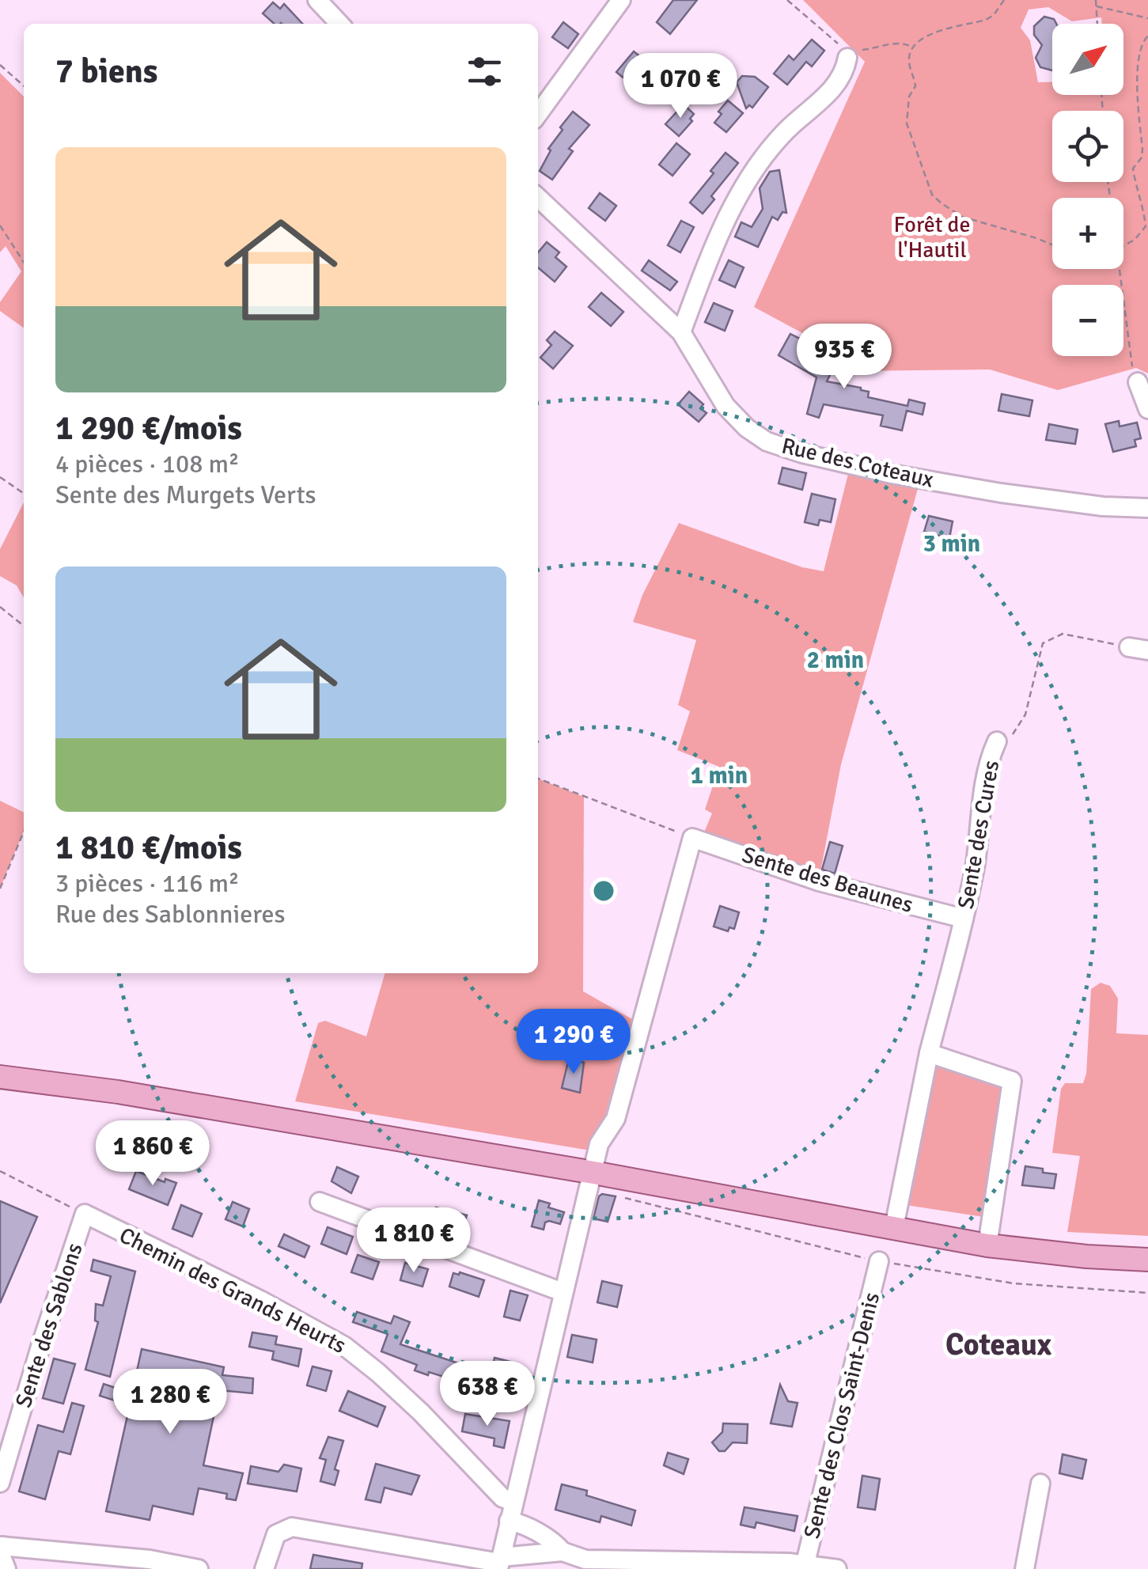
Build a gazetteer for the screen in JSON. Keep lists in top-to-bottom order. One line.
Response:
{"streets":{"street":["Rue des Coteaux","Sente des Cures","Sente des Beaunes","Chemin des Grands Heurts","Sente des Sablons","Sente des Clos Saint-Denis"]},"crossings":[["Sente des Cures","Sente des Beaunes"],["Chemin des Grands Heurts","Sente des Sablons"]],"districts":["Coteaux"],"parks":["Forêt de l'Hautil"],"north":"top right","page":{"map_buttons":["+","−"],"heading":"7 biens","price":["1 070 €","935 €","1 290 €","1 860 €","1 810 €","638 €","1 280 €"],"list":[{"name":"1 290 €/mois","note":"4 pièces · 108 m² · Sente des Murgets Verts"},{"name":"1 810 €/mois","note":"3 pièces · 116 m² · Rue des Sablonnieres"}]},"rings":["3 min","2 min","1 min"]}
